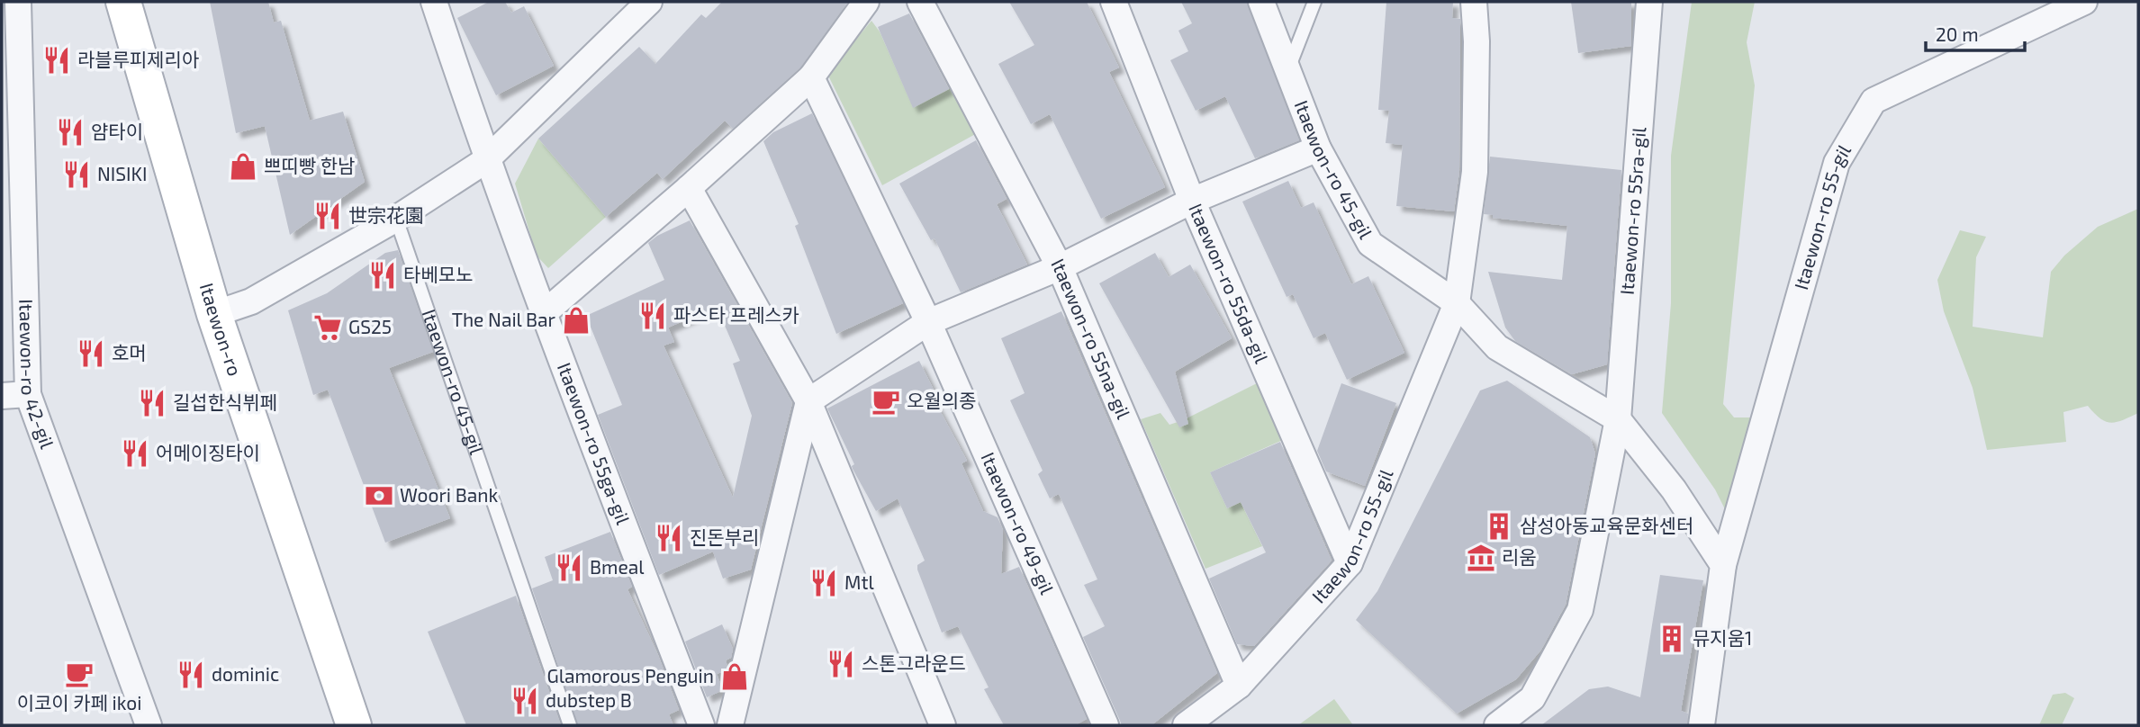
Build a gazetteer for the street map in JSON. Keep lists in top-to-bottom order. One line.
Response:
{"streets":{"main road":["Itaewon-ro"],"street":["Itaewon-ro 45-gil","Itaewon-ro 55ra-gil","Itaewon-ro 55-gil","Itaewon-ro 55da-gil","Itaewon-ro 55na-gil","Itaewon-ro 42-gil","Itaewon-ro 55ga-gil","Itaewon-ro 49-gil"]},"crossings":[["Itaewon-ro 45-gil","Itaewon-ro 55-gil"],["Itaewon-ro 55-gil","Itaewon-ro 55da-gil"],["Itaewon-ro 55-gil","Itaewon-ro 55na-gil"]],"places":{"restaurant":["라블루피제리아","얌타이","NISIKI","世宗花園","타베모노","파스타 프레스카","호머","길섭한식뷔페","어메이징타이","진돈부리","Bmeal","Mtl","스톤그라운드","dominic","dubstep B"],"shop":["쁘띠빵 한남","The Nail Bar","Glamorous Penguin"],"supermarket":["GS25"],"cafe":["오월의종","이코이 카페 ikoi"],"bank":["Woori Bank"],"building":["삼성아동교육문화센터","뮤지움1"],"museum":["리움"]},"scale_bar":"20 m"}
